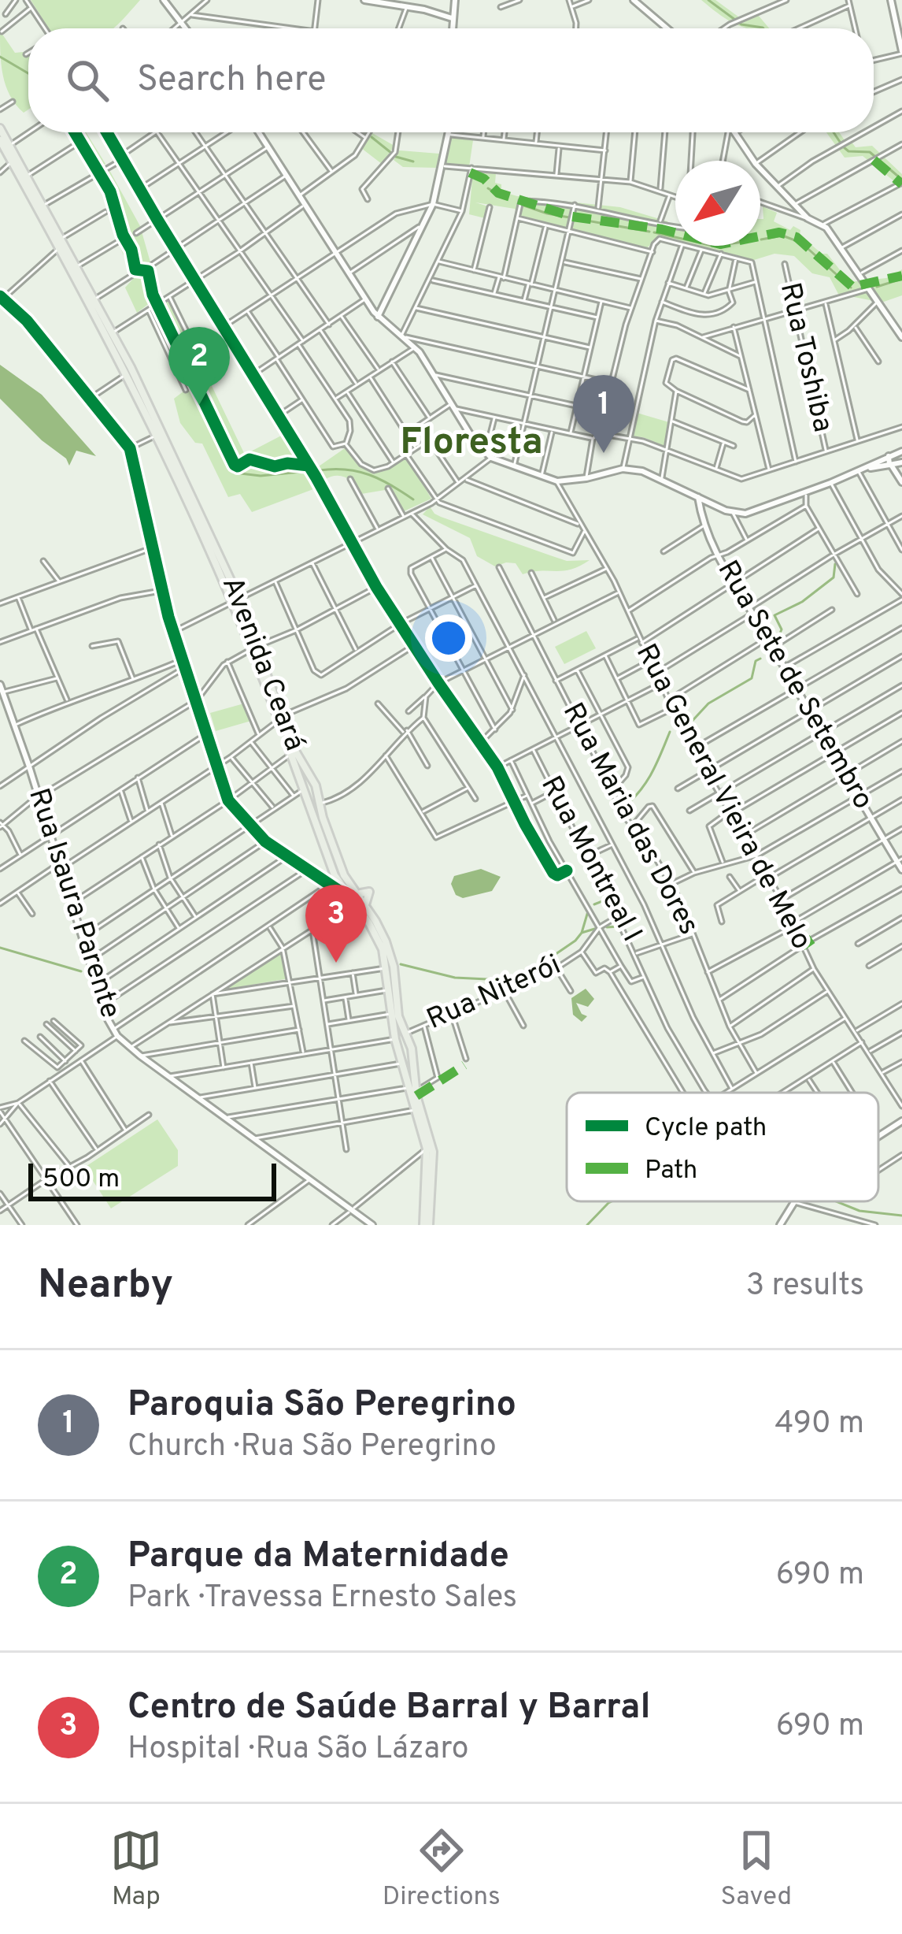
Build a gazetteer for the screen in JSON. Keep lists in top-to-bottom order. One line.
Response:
{"streets":{"main road":["Avenida Ceará"],"street":["Rua Toshiba","Rua Sete de Setembro","Rua General Vieira de Melo","Rua Maria das Dores","Rua Montreal I","Rua Isaura Parente","Rua Niterói"]},"crossings":[["Avenida Ceará","Rua Niterói"]],"districts":["Floresta"],"legend":["Cycle path","Path"],"scale_bar":"500 m","north":"bottom left","page":{"search":"Search here","pins":["2","1","3"],"scale":"500 m","heading":["Nearby","3 results"],"list":[{"mark":"1","name":"Paroquia São Peregrino","note":"Church · Rua São Peregrino","value":"490 m"},{"mark":"2","name":"Parque da Maternidade","note":"Park · Travessa Ernesto Sales","value":"690 m"},{"mark":"3","name":"Centro de Saúde Barral y Barral","note":"Hospital · Rua São Lázaro","value":"690 m"}],"nav":["Map","Directions","Saved"]}}
